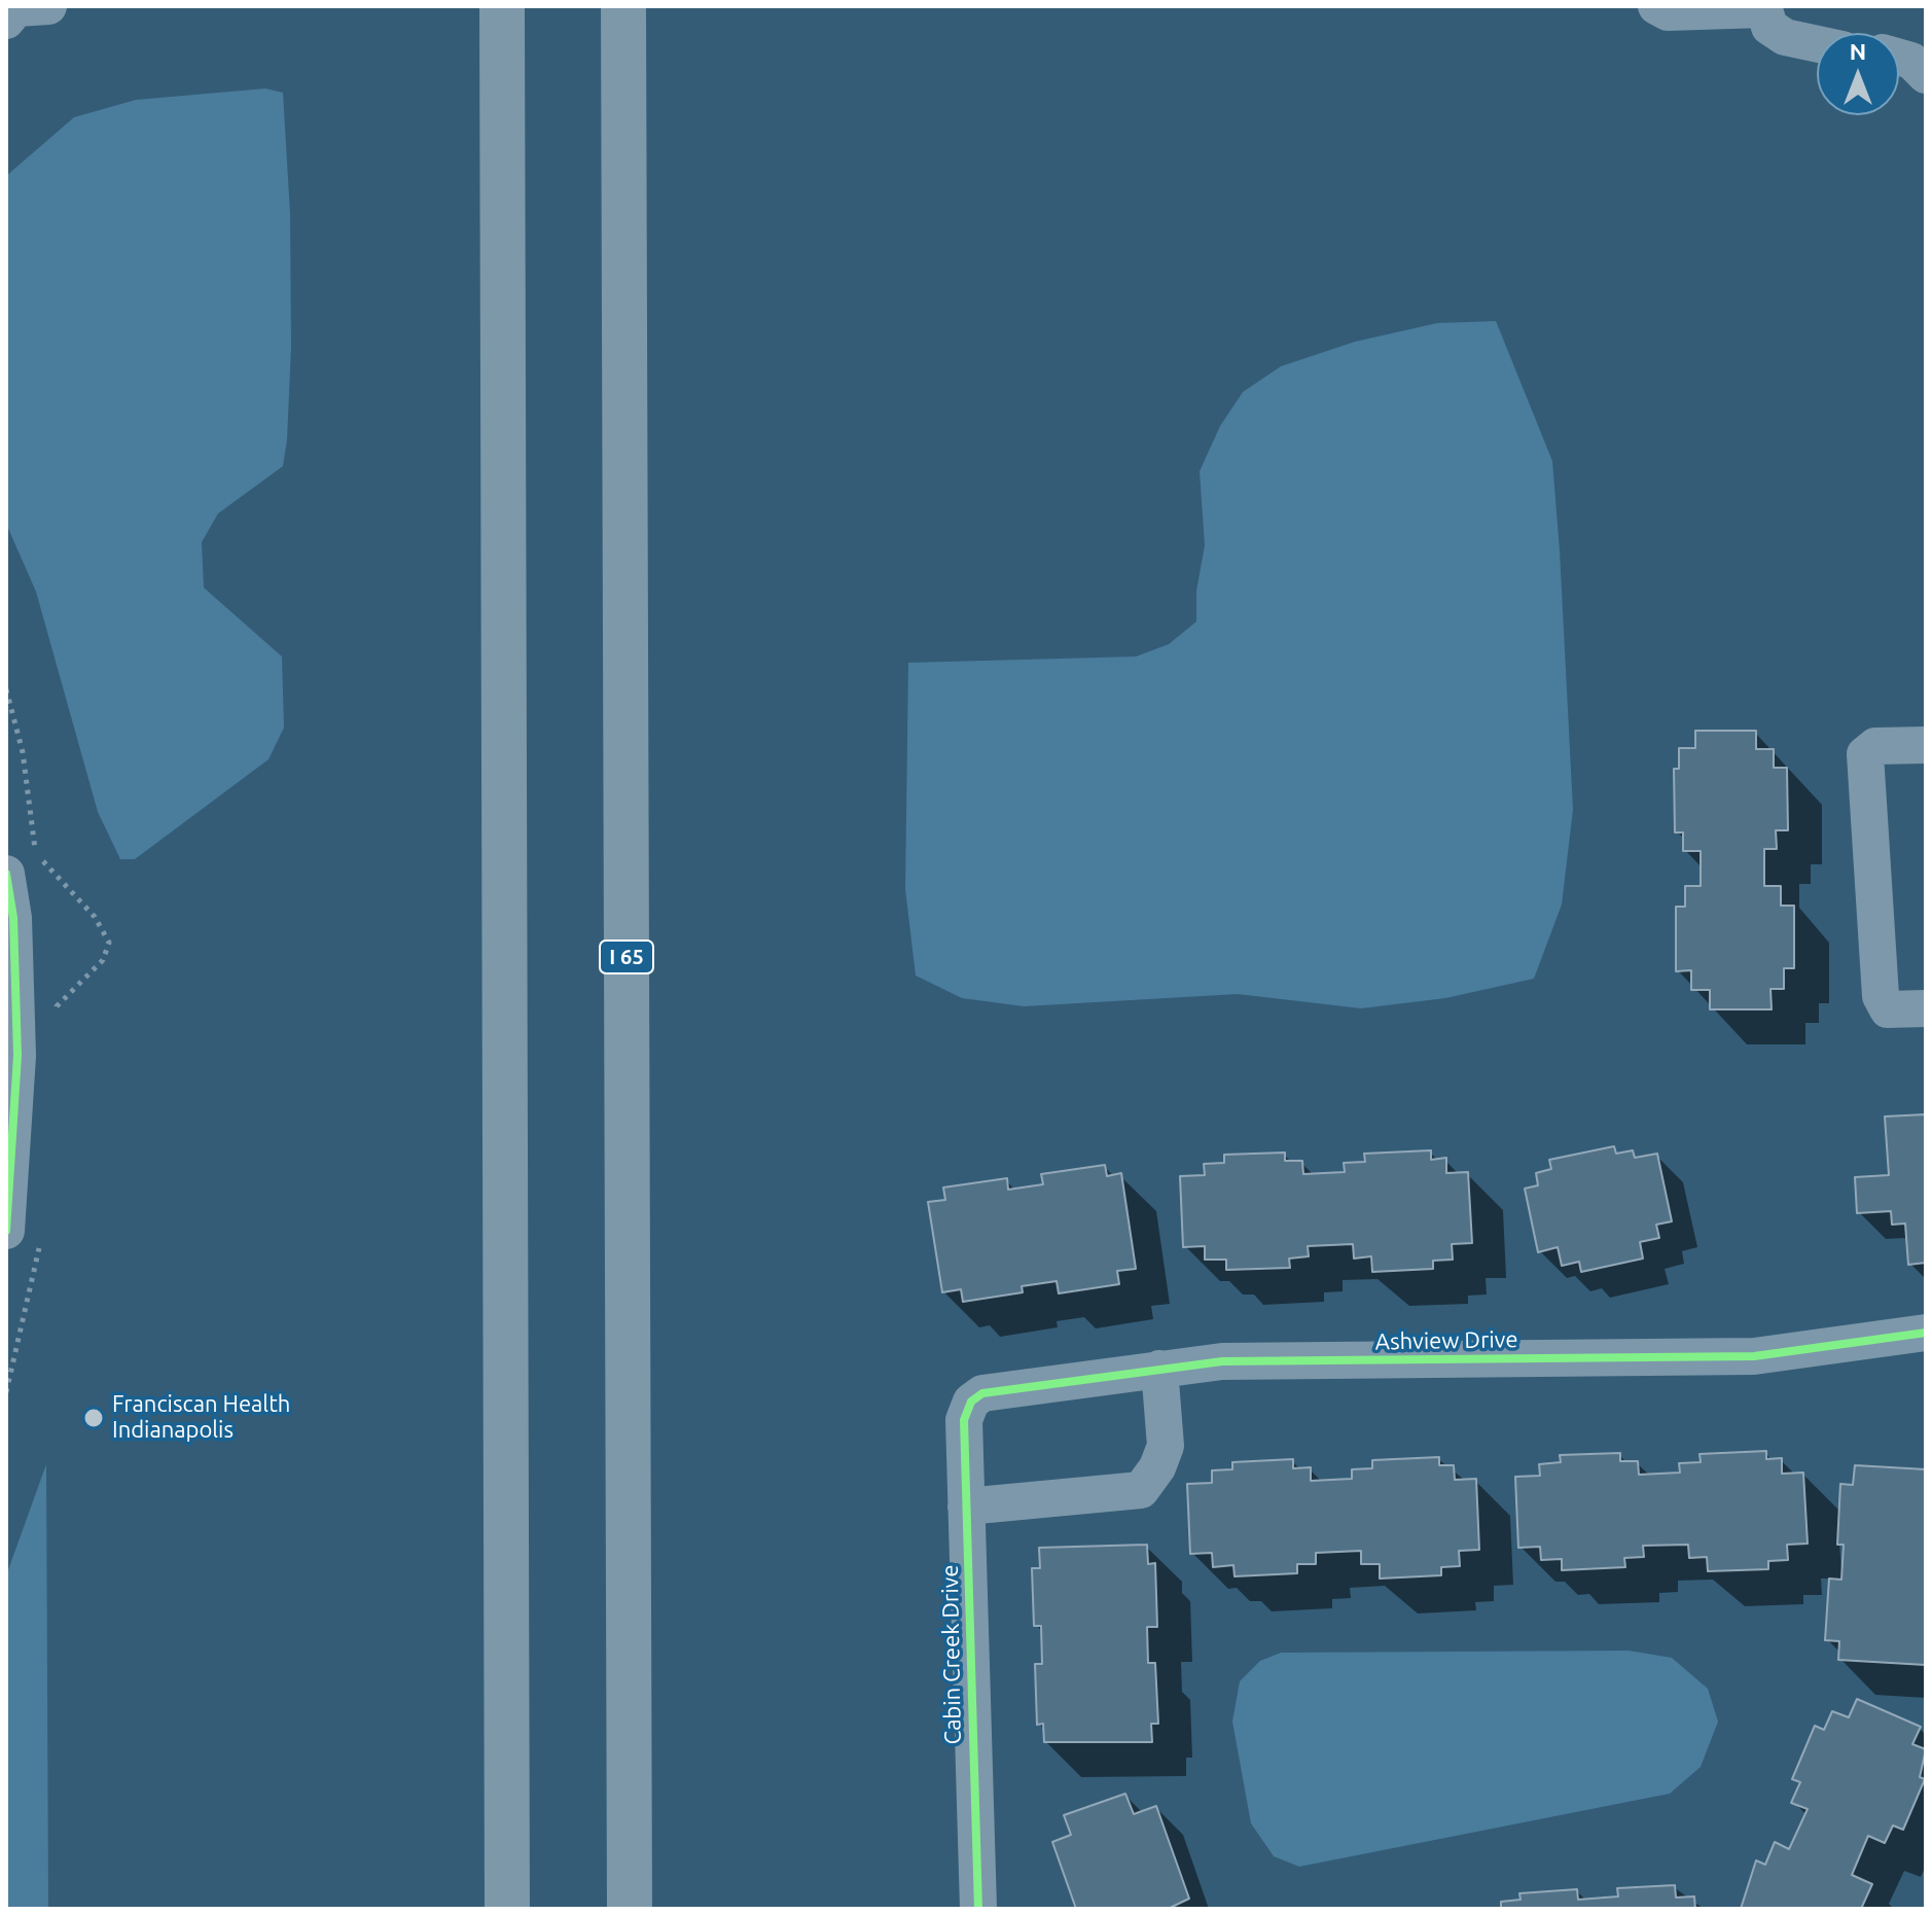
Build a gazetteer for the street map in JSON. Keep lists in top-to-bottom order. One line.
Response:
{"streets":{"highway":["I 65"],"street":["Ashview Drive","Cabin Creek Drive"]},"crossings":[["Ashview Drive","Cabin Creek Drive"]],"places":["Franciscan Health Indianapolis"],"north":"top"}
